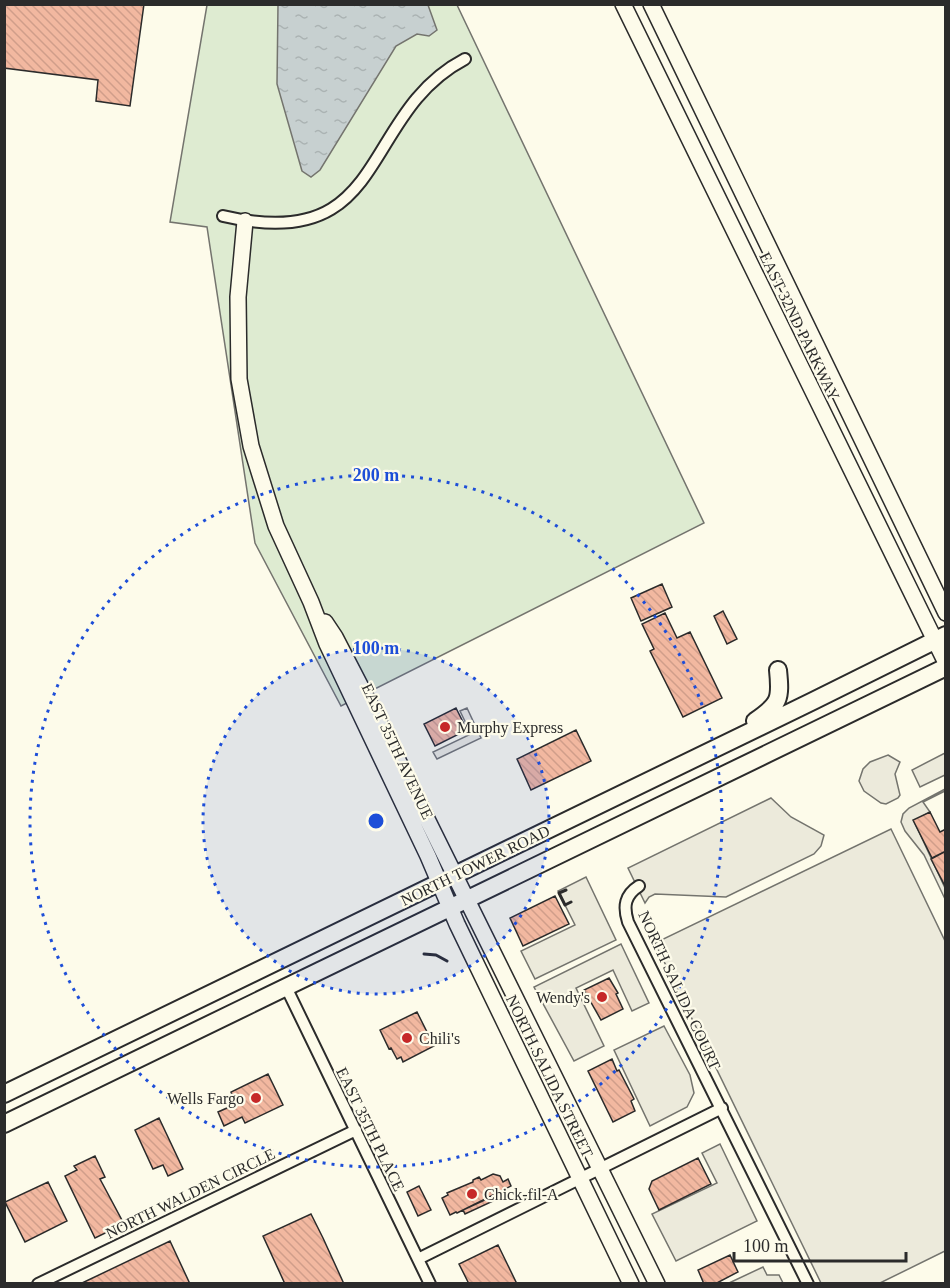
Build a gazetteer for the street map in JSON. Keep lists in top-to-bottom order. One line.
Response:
{"streets":{"main road":["NORTH TOWER ROAD"],"street":["EAST 32ND PARKWAY","EAST 35TH AVENUE","NORTH SALIDA COURT","NORTH SALIDA STREET","EAST 35TH PLACE","NORTH WALDEN CIRCLE"]},"crossings":[["EAST 32ND PARKWAY","NORTH TOWER ROAD"],["EAST 35TH AVENUE","NORTH TOWER ROAD"],["EAST 35TH AVENUE","NORTH SALIDA STREET"],["NORTH TOWER ROAD","NORTH SALIDA STREET"],["NORTH TOWER ROAD","EAST 35TH PLACE"],["EAST 35TH PLACE","NORTH WALDEN CIRCLE"]],"places":["Murphy Express","Wendy's","Chili's","Wells Fargo","Chick-fil-A"],"scale_bar":"100 m","rings":["200 m","100 m"]}
